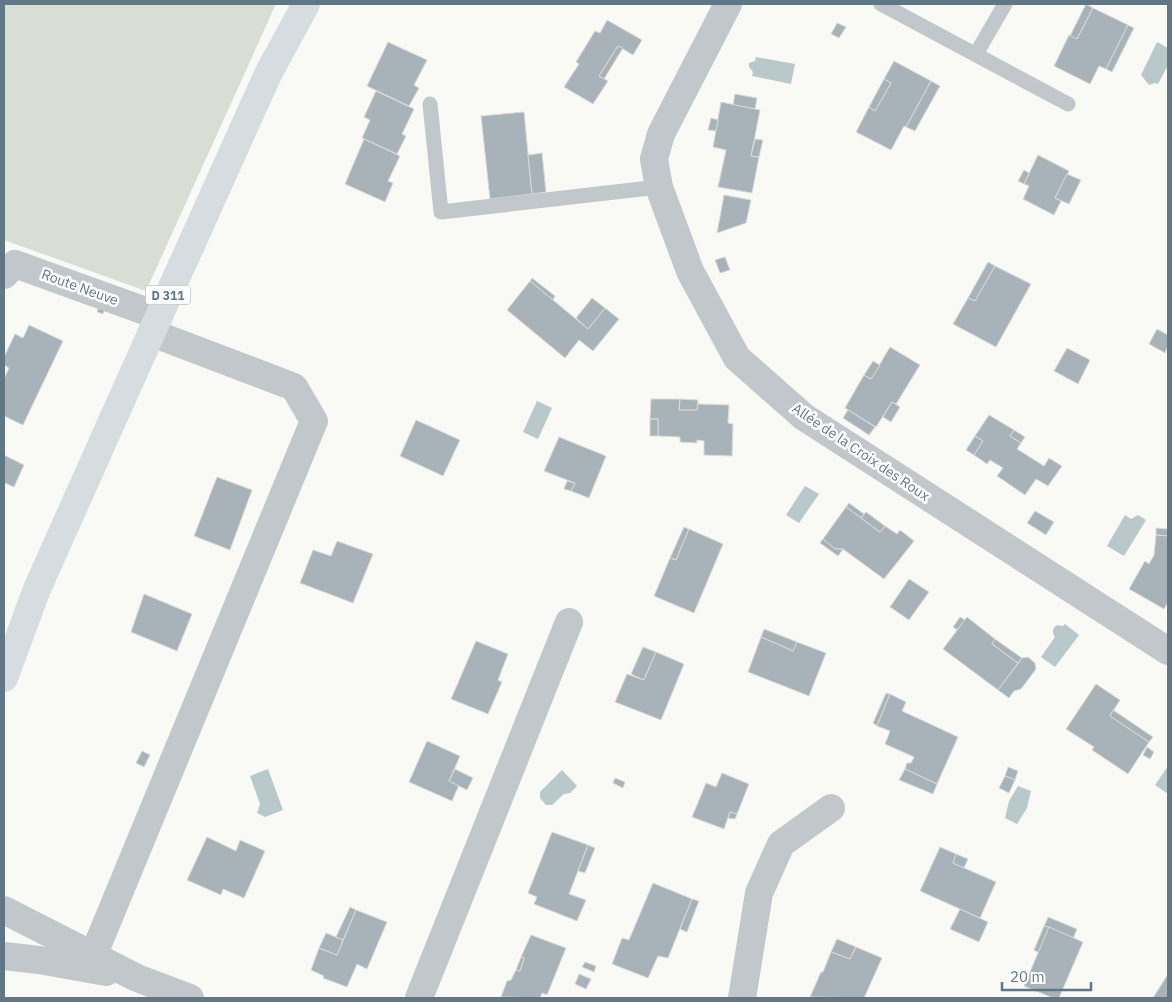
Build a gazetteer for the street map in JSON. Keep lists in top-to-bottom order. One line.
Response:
{"streets":{"main road":["D 311"],"street":["Route Neuve","Allée de la Croix des Roux"]},"crossings":[["Route Neuve","D 311"]],"scale_bar":"20 m"}
